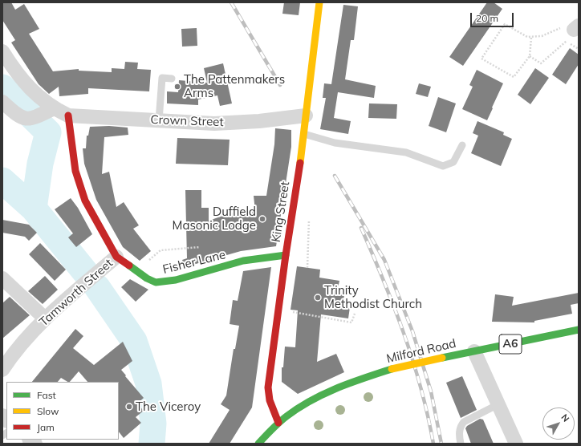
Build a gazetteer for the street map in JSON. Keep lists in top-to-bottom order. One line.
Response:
{"streets":{"main road":["King Street","Fisher Lane","Tamworth Street","A6","Milford Road"],"street":["Crown Street"]},"crossings":[["Crown Street","King Street"],["Crown Street","Tamworth Street"],["King Street","Fisher Lane"],["King Street","A6"],["King Street","Milford Road"],["Fisher Lane","Tamworth Street"],["A6","Milford Road"]],"places":["The Pattenmakers Arms","Duffield Masonic Lodge","Trinity Methodist Church","The Viceroy"],"legend":["Fast","Slow","Jam"],"scale_bar":"20 m","north":"top right"}
